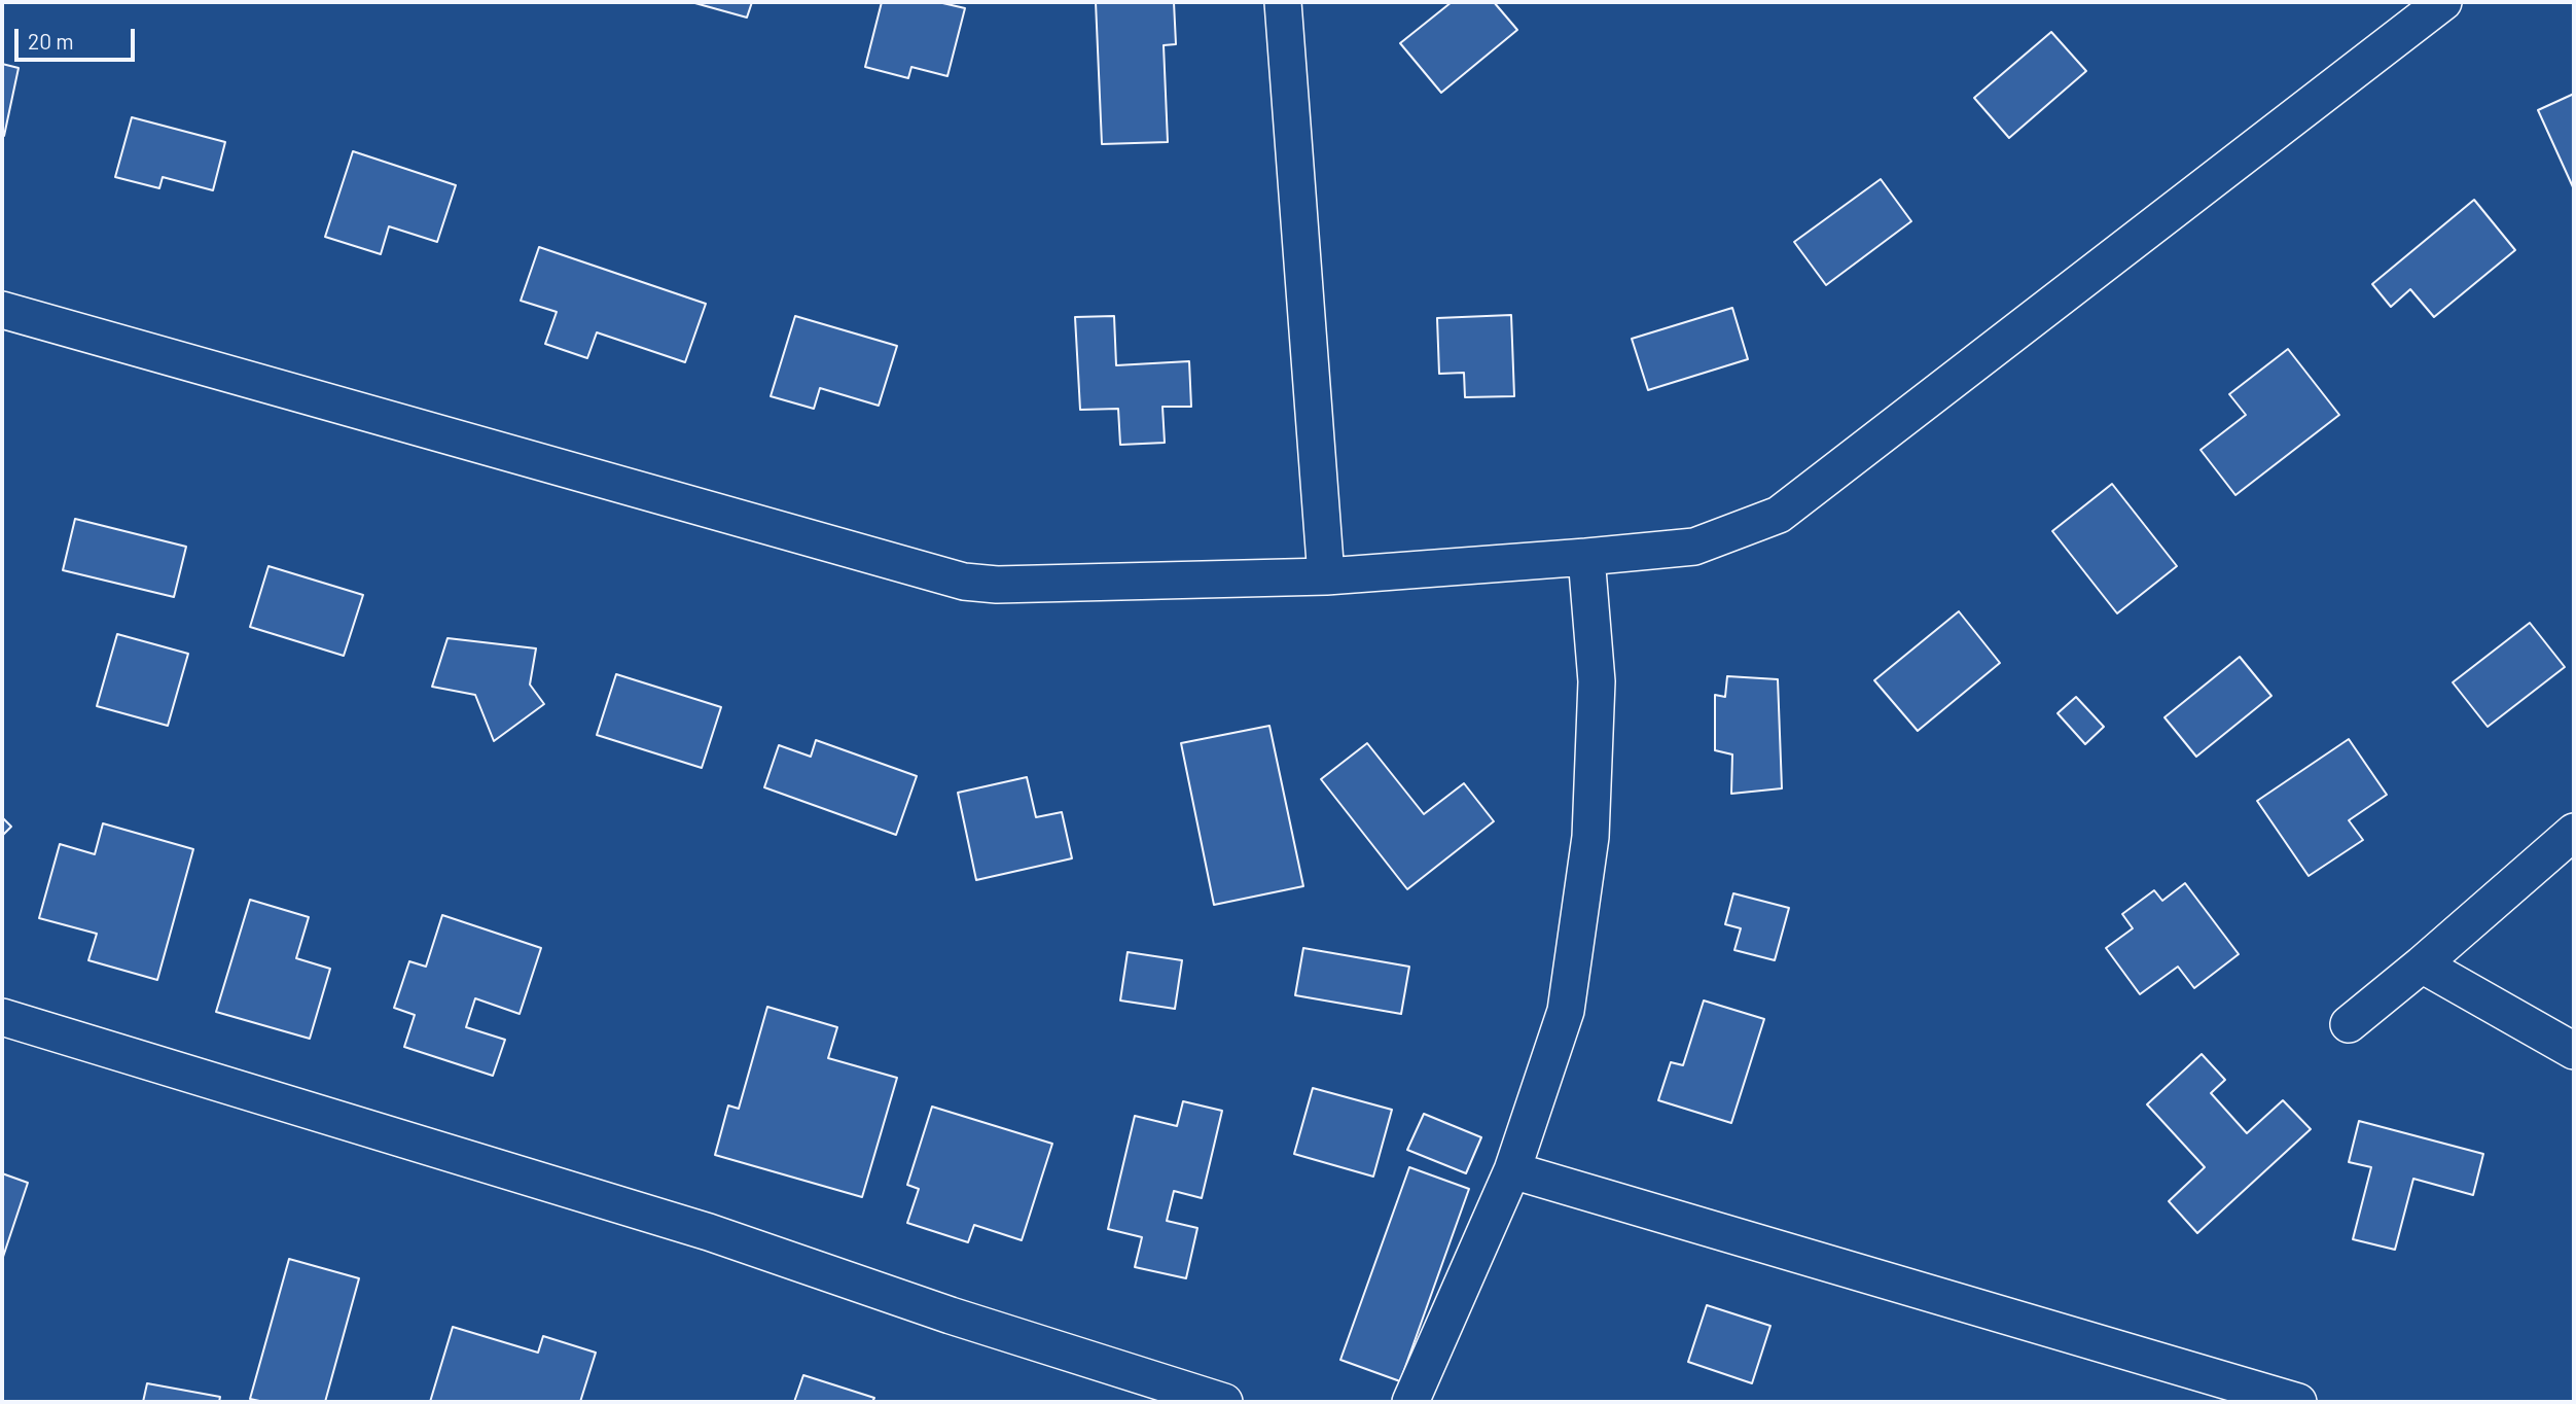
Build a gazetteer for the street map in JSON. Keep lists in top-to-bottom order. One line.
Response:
{"scale_bar":"20 m"}
